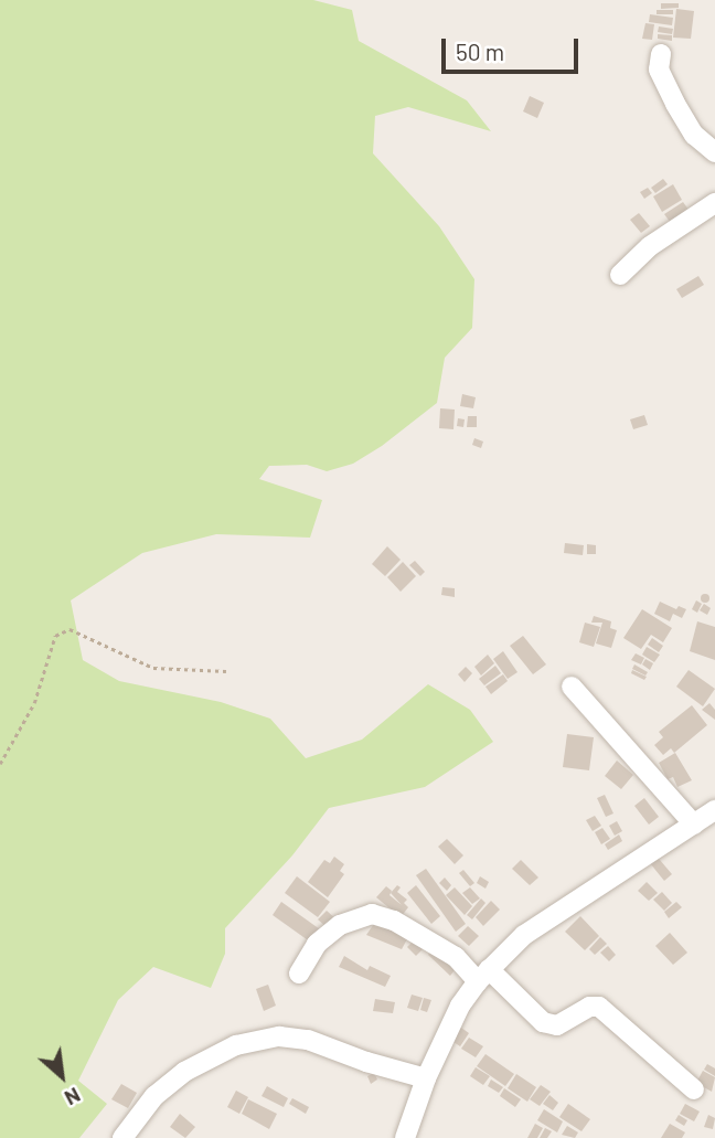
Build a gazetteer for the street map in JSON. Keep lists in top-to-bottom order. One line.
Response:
{"scale_bar":"50 m","north":"bottom right"}
